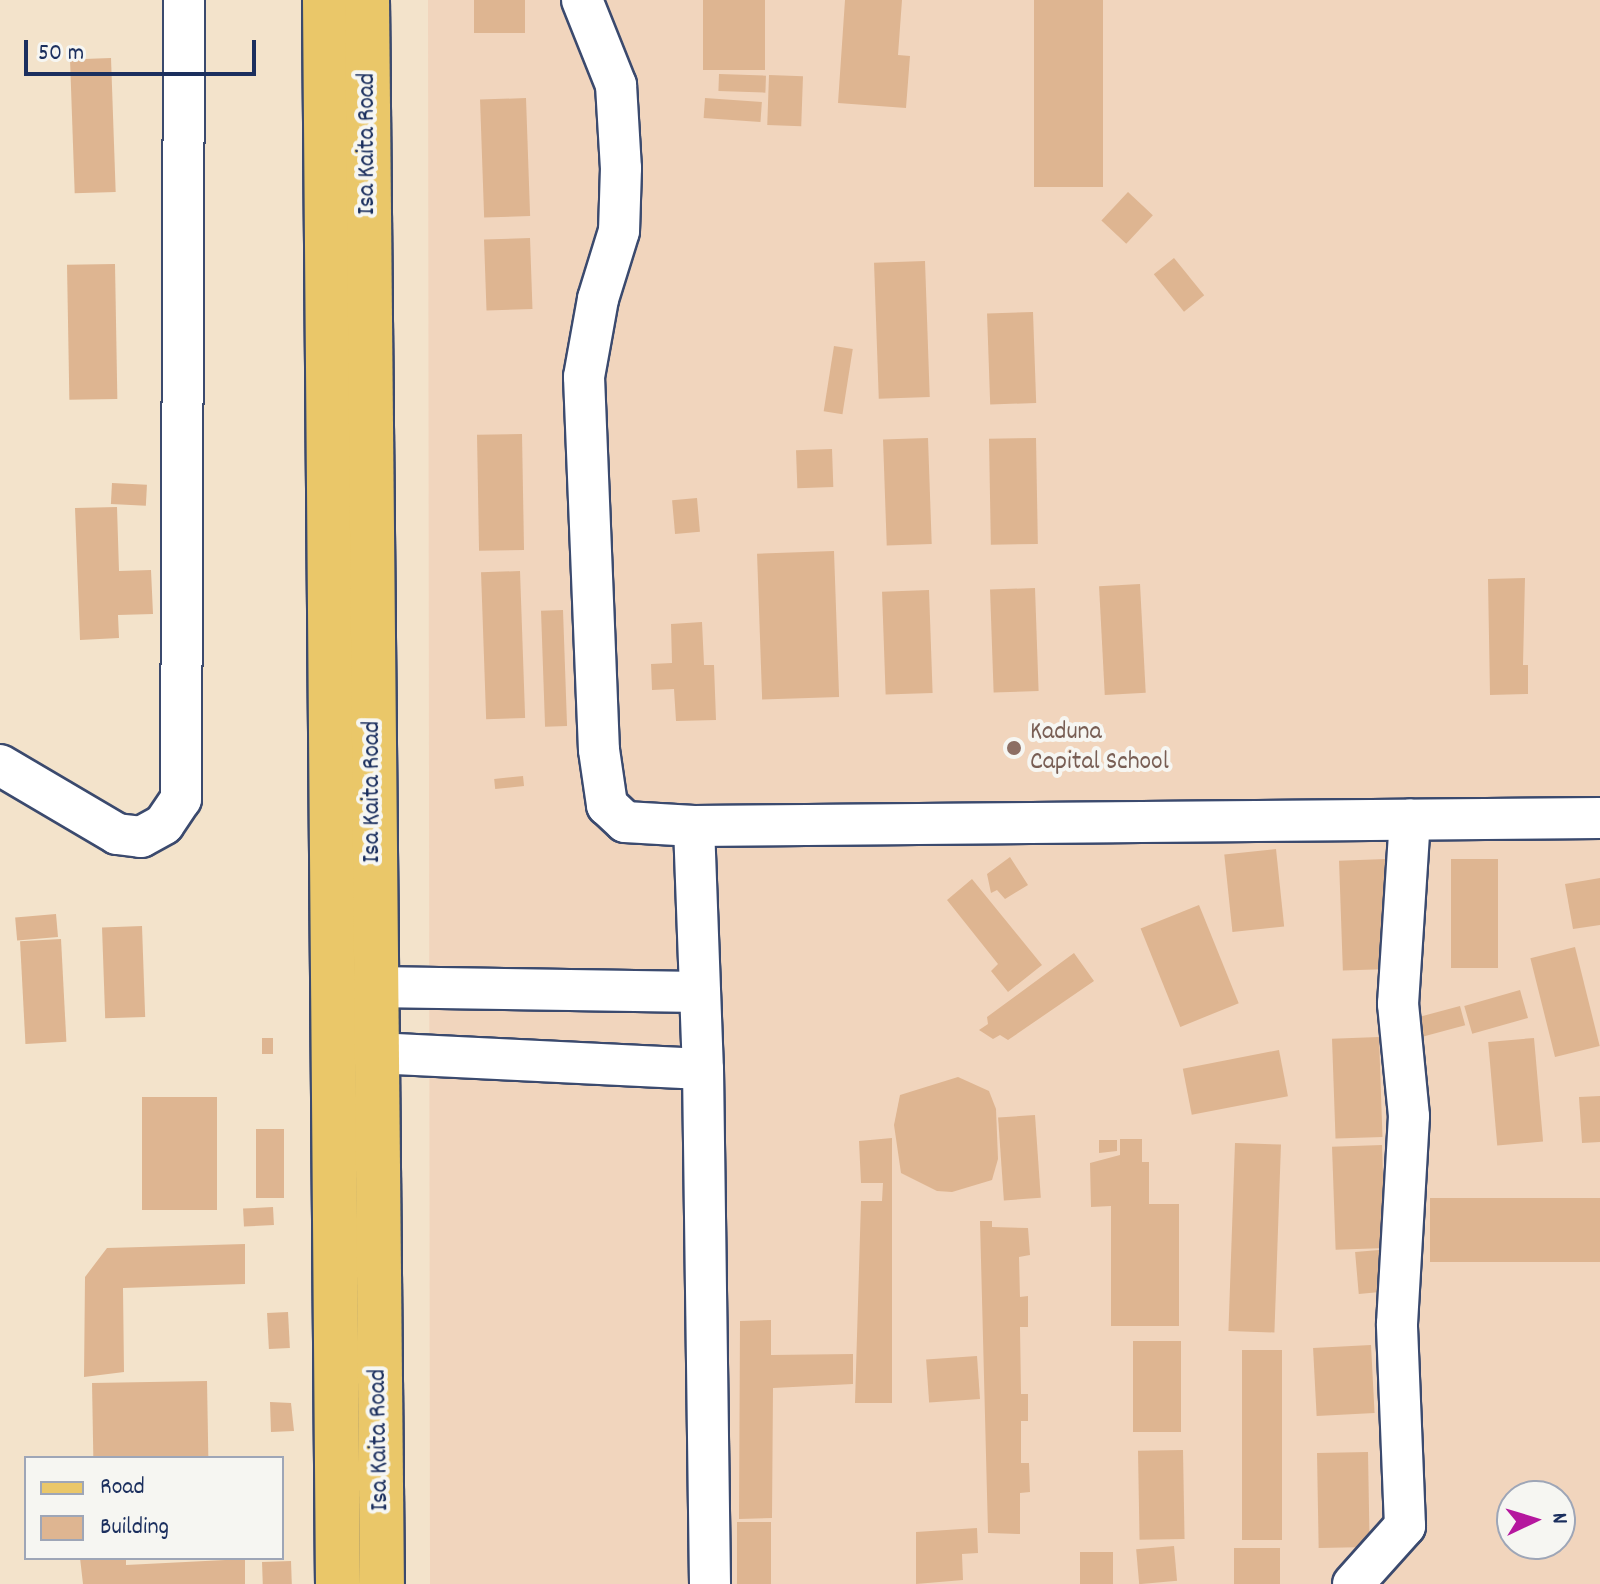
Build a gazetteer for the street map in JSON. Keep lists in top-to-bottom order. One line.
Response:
{"streets":{"main road":["Isa Kaita Road"]},"places":["Kaduna Capital School"],"legend":["Road","Building"],"scale_bar":"50 m","north":"right"}
